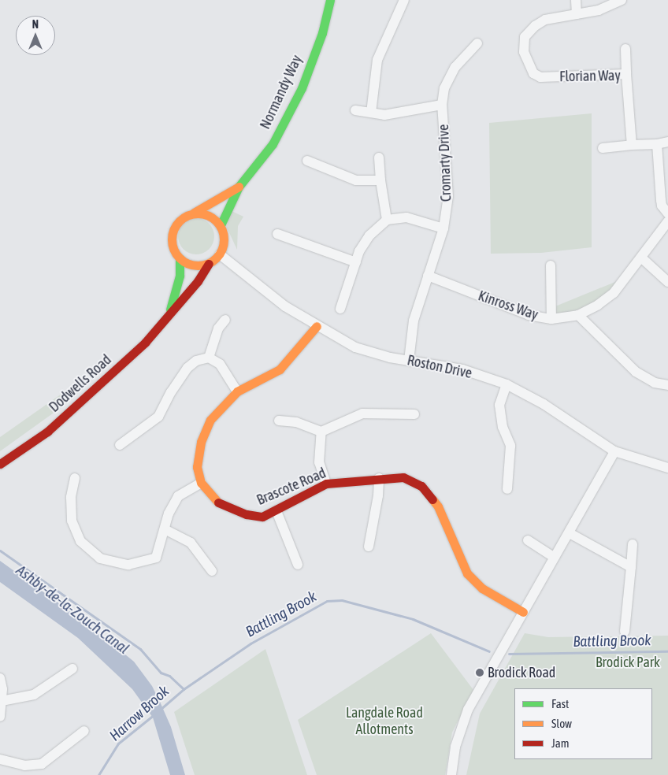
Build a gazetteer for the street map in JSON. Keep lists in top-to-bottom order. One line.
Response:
{"streets":{"main road":["Normandy Way","Dodwells Road","Brascote Road"],"street":["Florian Way","Cromarty Drive","Kinross Way","Roston Drive"]},"crossings":[["Normandy Way","Roston Drive"],["Normandy Way","Dodwells Road"],["Cromarty Drive","Kinross Way"],["Cromarty Drive","Roston Drive"],["Roston Drive","Dodwells Road"],["Roston Drive","Brascote Road"]],"water":["Ashby-de-la-Zouch Canal","Battling Brook","Harrow Brook"],"parks":["Brodick Park","Langdale Road Allotments"],"places":["Brodick Road"],"legend":["Fast","Slow","Jam"],"north":"top"}
